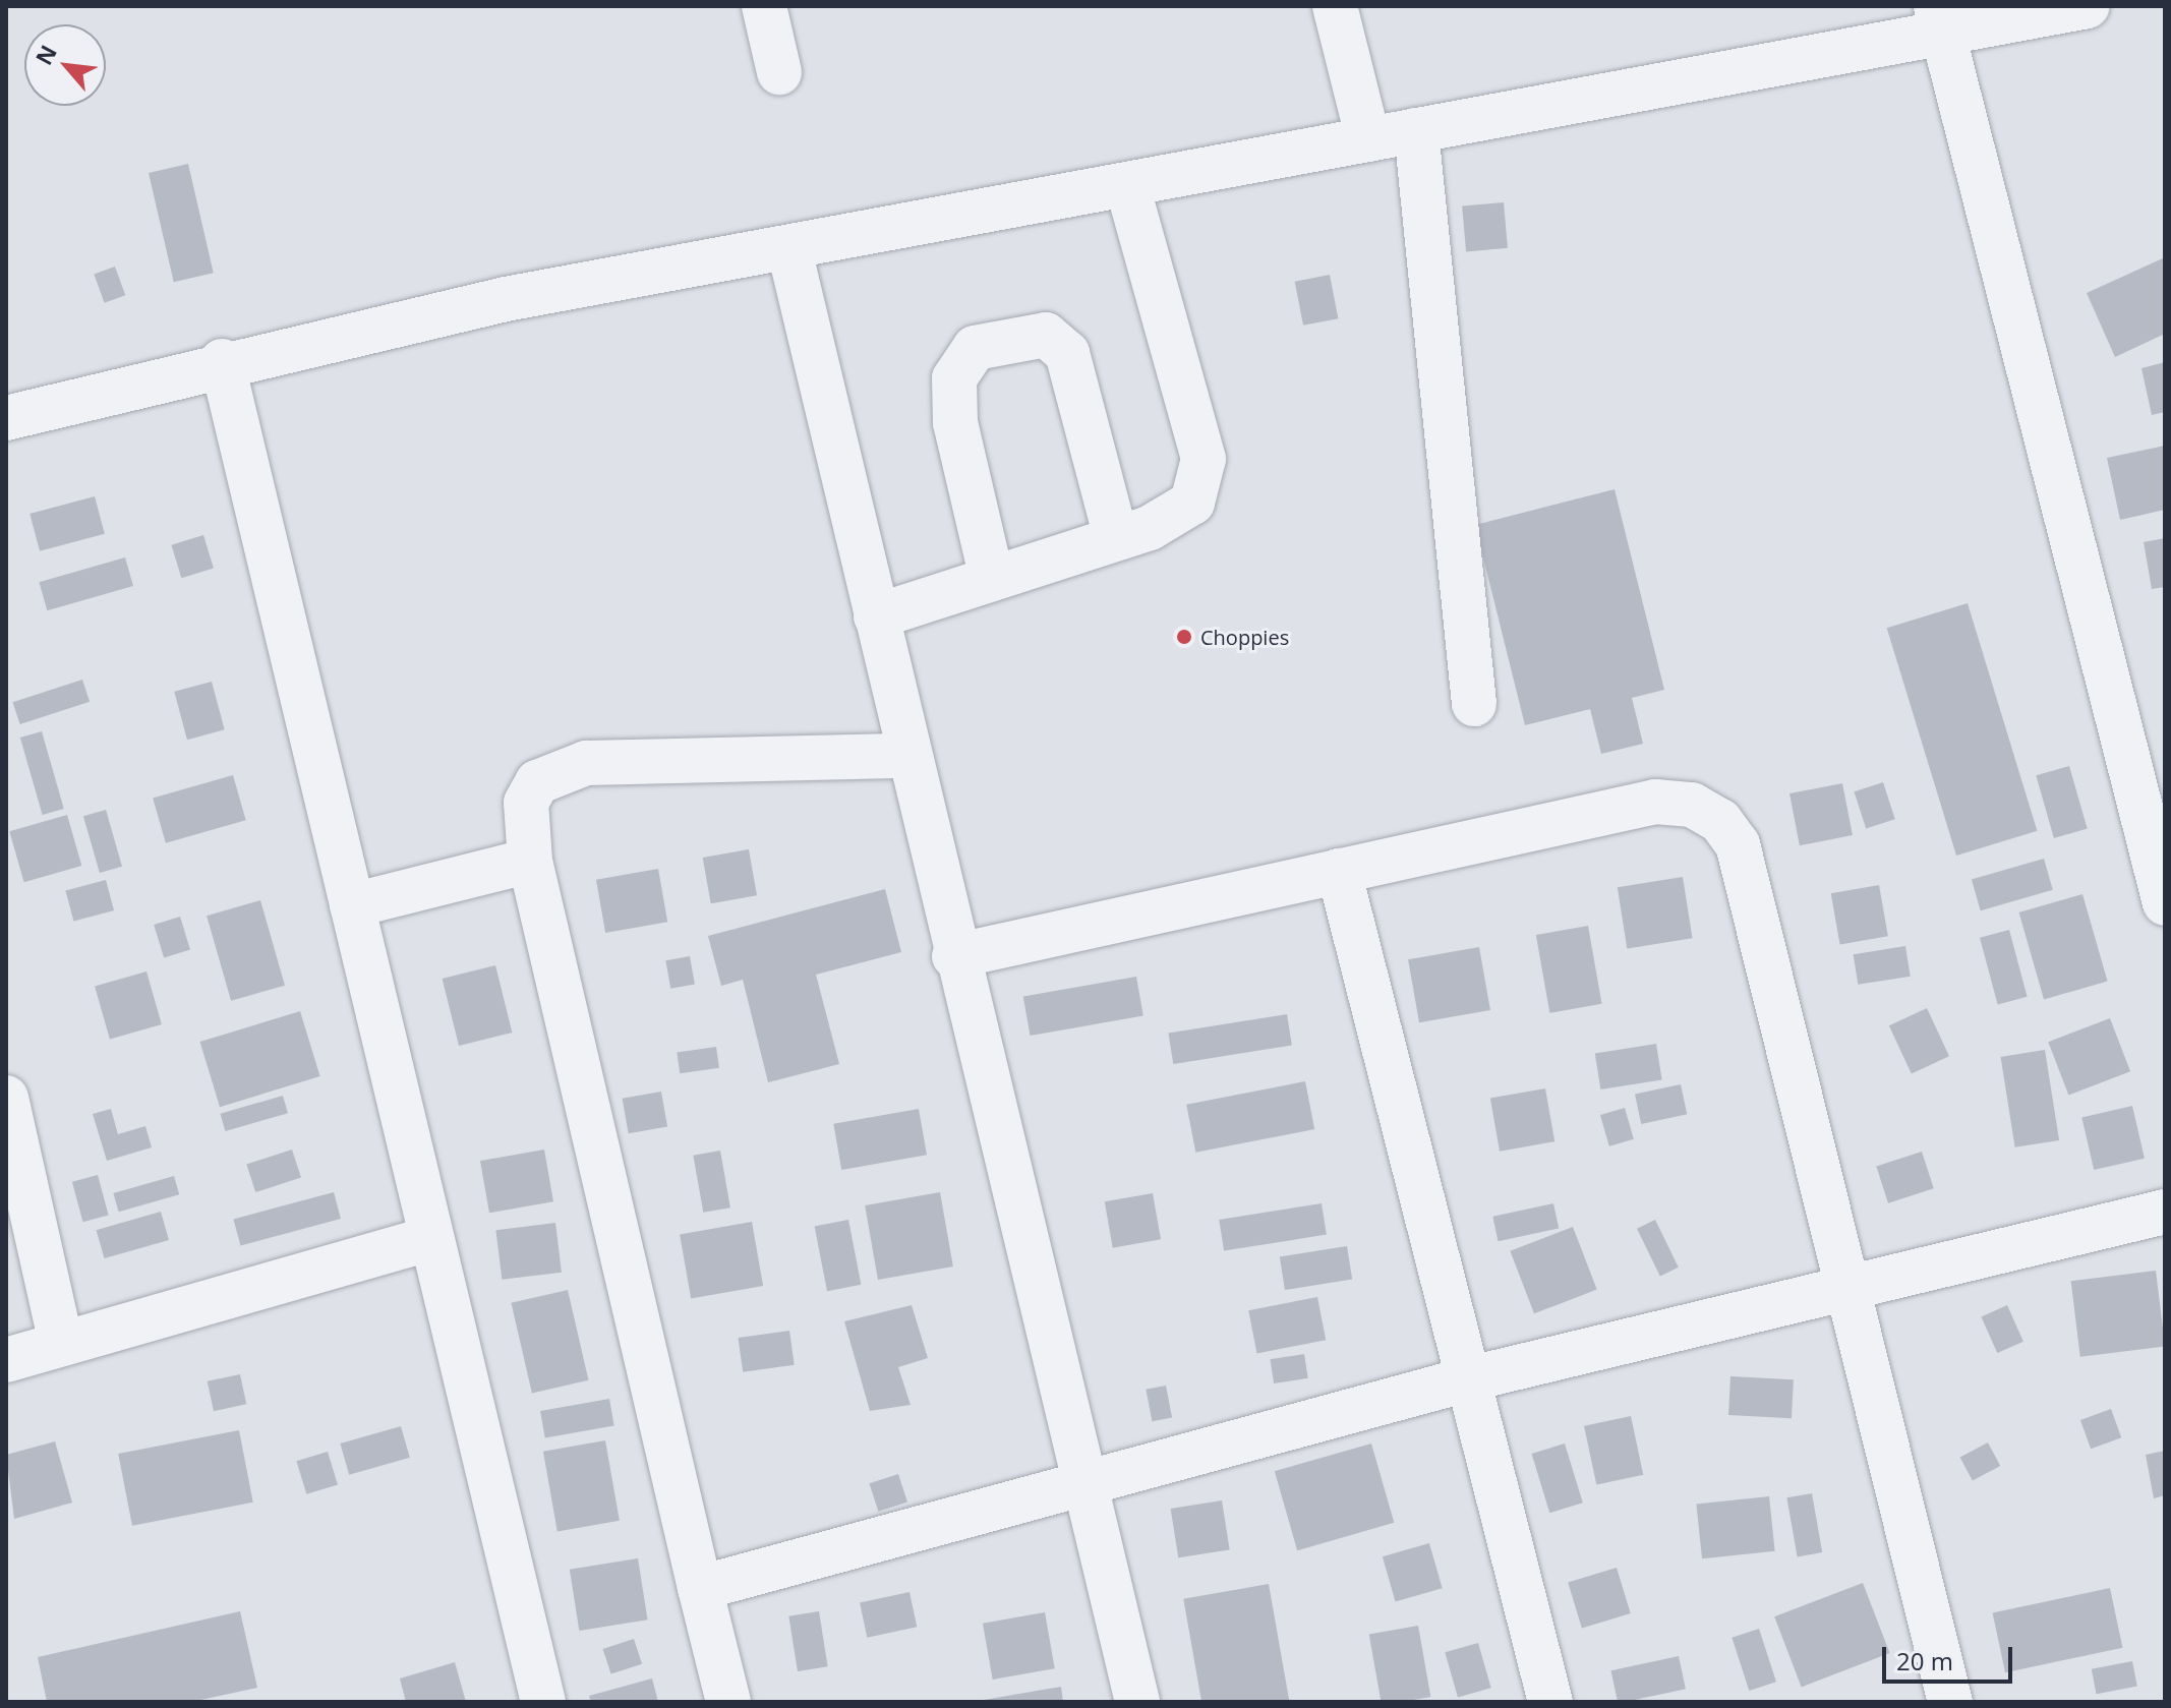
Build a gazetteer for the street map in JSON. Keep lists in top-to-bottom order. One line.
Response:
{"places":["Choppies"],"scale_bar":"20 m","north":"top left"}
